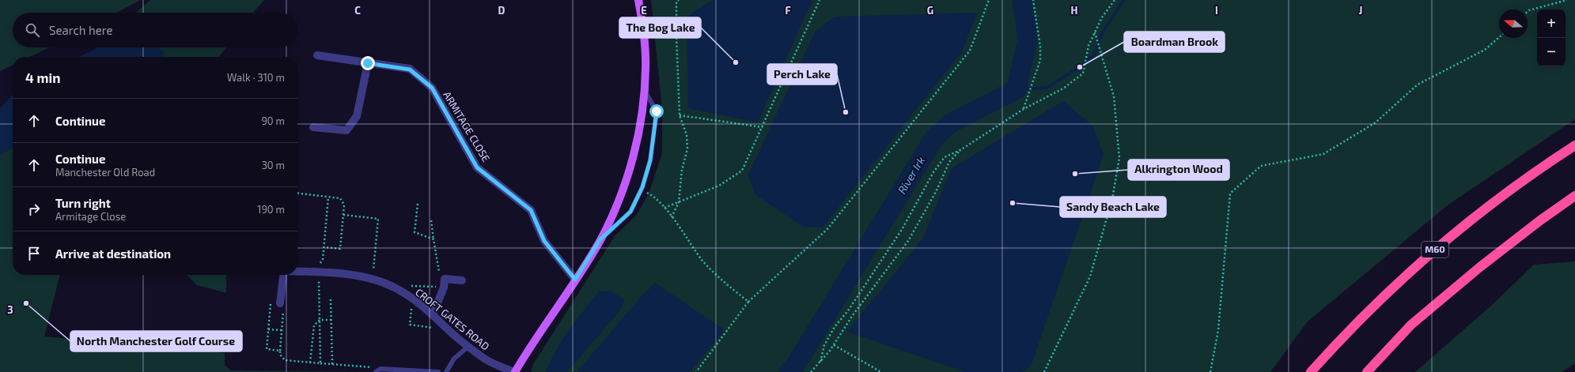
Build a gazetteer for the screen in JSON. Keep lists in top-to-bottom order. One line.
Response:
{"streets":{"highway":["M60"],"street":["ARMITAGE CLOSE","CROFT GATES ROAD"]},"water":["River Irk"],"places":["The Bog Lake","Boardman Brook","Perch Lake","Alkrington Wood","Sandy Beach Lake","North Manchester Golf Course"],"north":"left","page":{"map_buttons":["+","−"],"search":"Search here","heading":["4 min","Walk · 310 m"],"list":[["Continue","90 m"],["Continue","Manchester Old Road","30 m"],["Turn right","Armitage Close","190 m"],"Arrive at destination"]},"grid":{"columns":["C","D","E","F","G","H","I","J"],"rows":["3"]}}
